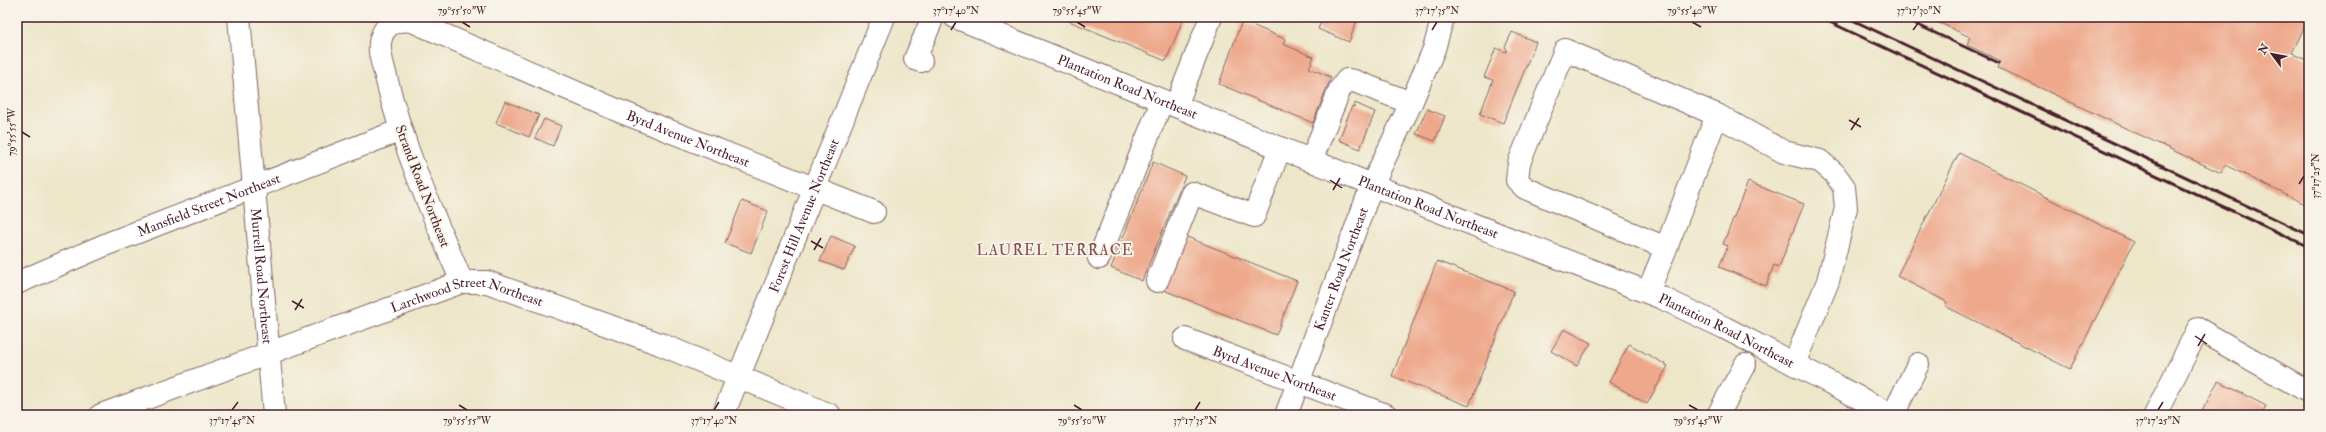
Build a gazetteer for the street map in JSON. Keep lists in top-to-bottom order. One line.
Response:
{"streets":{"street":["Plantation Road Northeast","Byrd Avenue Northeast","Strand Road Northeast","Mansfield Street Northeast","Forest Hill Avenue Northeast","Kanter Road Northeast","Murrell Road Northeast","Larchwood Street Northeast"]},"crossings":[["Plantation Road Northeast","Kanter Road Northeast"],["Byrd Avenue Northeast","Strand Road Northeast"],["Byrd Avenue Northeast","Forest Hill Avenue Northeast"],["Byrd Avenue Northeast","Kanter Road Northeast"],["Strand Road Northeast","Mansfield Street Northeast"],["Strand Road Northeast","Larchwood Street Northeast"],["Mansfield Street Northeast","Murrell Road Northeast"],["Forest Hill Avenue Northeast","Larchwood Street Northeast"],["Murrell Road Northeast","Larchwood Street Northeast"]],"districts":["LAUREL TERRACE"],"north":"top left","coordinates":["79°55'50\"W","37°17'40\"N","79°55'45\"W","37°17'35\"N","79°55'40\"W","37°17'30\"N","79°55'55\"W","37°17'25\"N","37°17'45\"N"]}
